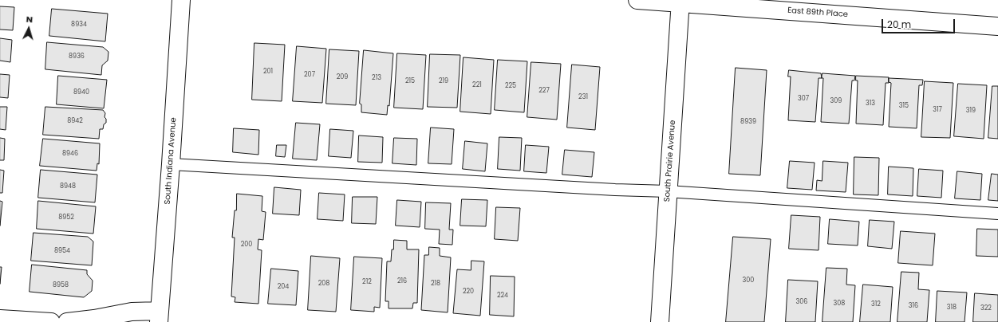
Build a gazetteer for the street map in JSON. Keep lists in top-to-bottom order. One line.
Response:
{"streets":{"street":["East 89th Place","South Indiana Avenue","South Prairie Avenue"]},"crossings":[["East 89th Place","South Prairie Avenue"]],"house_numbers":["8934","8936","201","207","209","213","215","219","221","225","227","8940","231","307","309","313","315","317","319","8942","8939","8946","8948","8952","200","8954","300","216","212","208","218","8958","204","220","224","306","308","312","316","318","322"],"scale_bar":"20 m","north":"top"}
